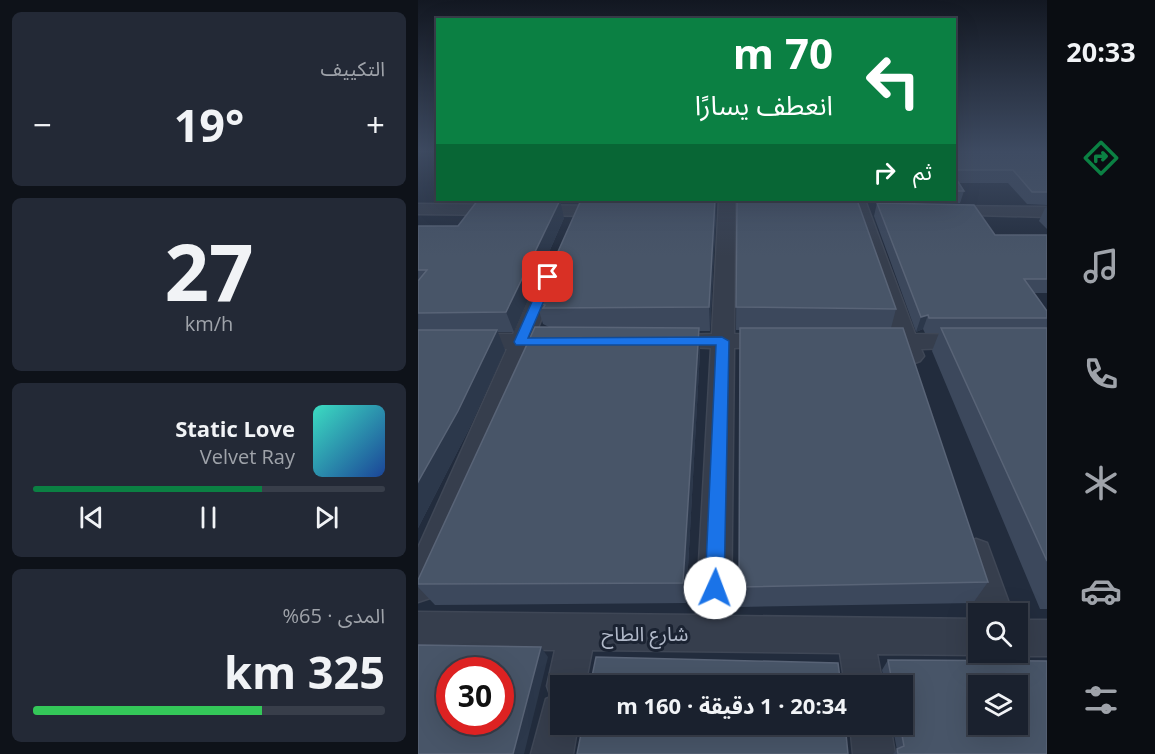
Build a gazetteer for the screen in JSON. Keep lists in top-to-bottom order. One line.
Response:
{"streets":{"street":["شارع الطاح"]},"page":{"tabs":"20:33","tile":["التكييف",["27","km/h"],["المدى · 65%","325 km"]],"turn":["70 m","انعطف يسارًا"],"heat":["−","19°","+"],"then":"ثم","song":["Static Love","Velvet Ray"],"limit":"30","trip":"20:34 · 1 دقيقة · 160 m"}}
